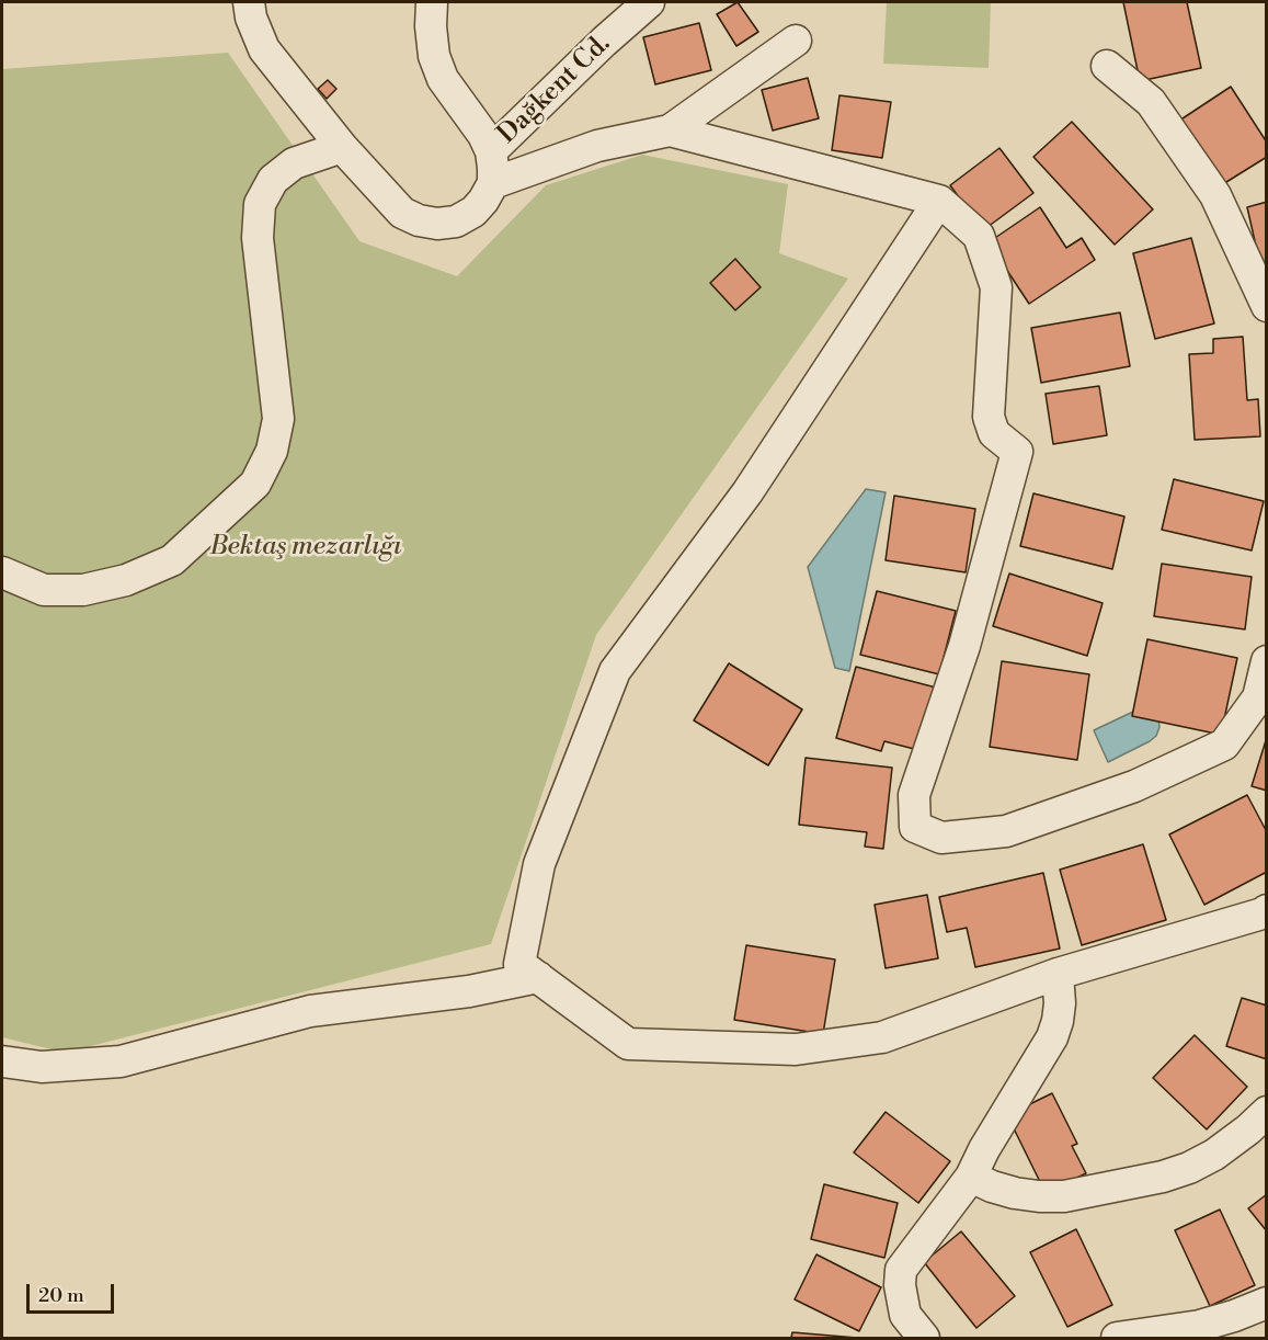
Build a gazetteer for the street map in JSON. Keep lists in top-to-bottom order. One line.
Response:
{"streets":{"street":["Dağkent Cd."]},"parks":["Bektaş mezarlığı"],"scale_bar":"20 m"}
